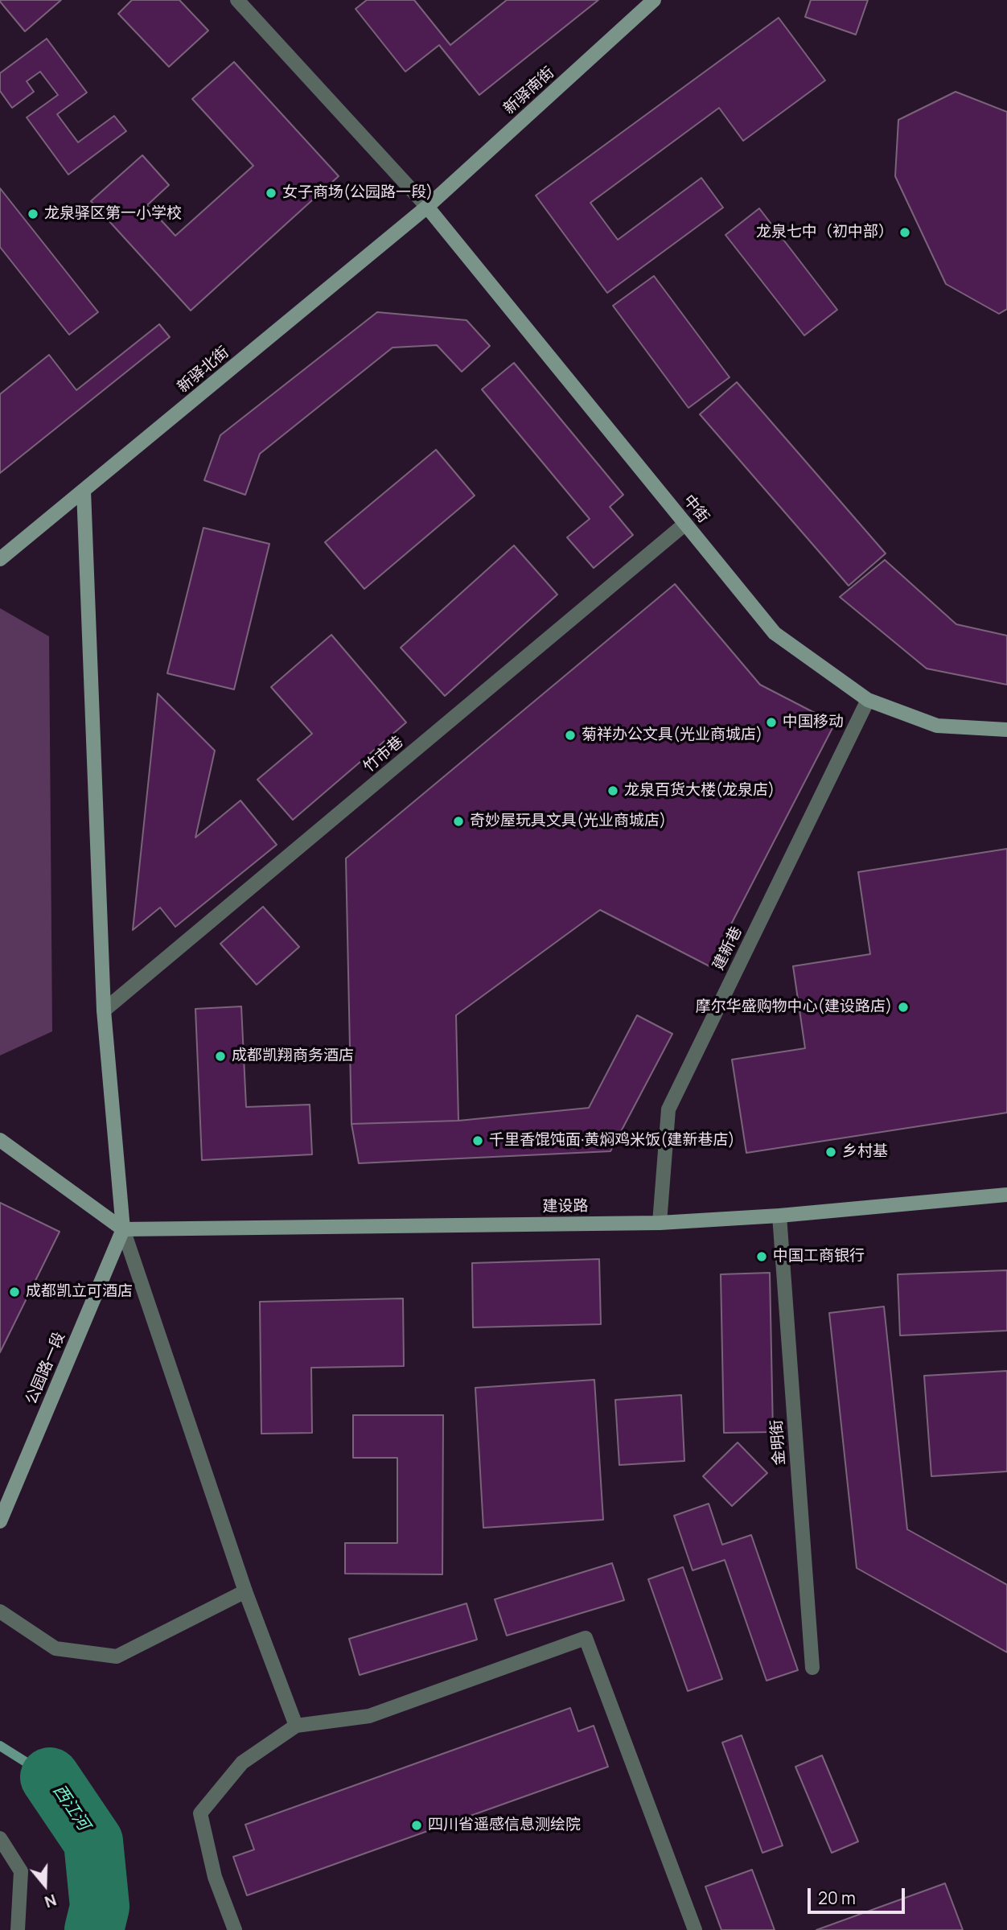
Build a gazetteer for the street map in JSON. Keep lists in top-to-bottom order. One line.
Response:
{"streets":{"street":["新驿南街","新驿北街","中街","竹市巷","建新巷","建设路","公园路一段","金明街"]},"crossings":[["新驿南街","新驿北街"],["新驿南街","中街"],["新驿北街","中街"],["中街","竹市巷"],["中街","建新巷"],["建新巷","建设路"],["建设路","公园路一段"],["建设路","金明街"]],"water":["西江河"],"places":["女子商场(公园路一段)","龙泉驿区第一小学校","龙泉七中（初中部）","中国移动","菊祥办公文具(光业商城店)","龙泉百货大楼(龙泉店)","奇妙屋玩具文具(光业商城店)","摩尔华盛购物中心(建设路店)","成都凯翔商务酒店","千里香馄饨面·黄焖鸡米饭(建新巷店)","乡村基","中国工商银行","成都凯立可酒店","四川省遥感信息测绘院"],"scale_bar":"20 m","north":"bottom"}
